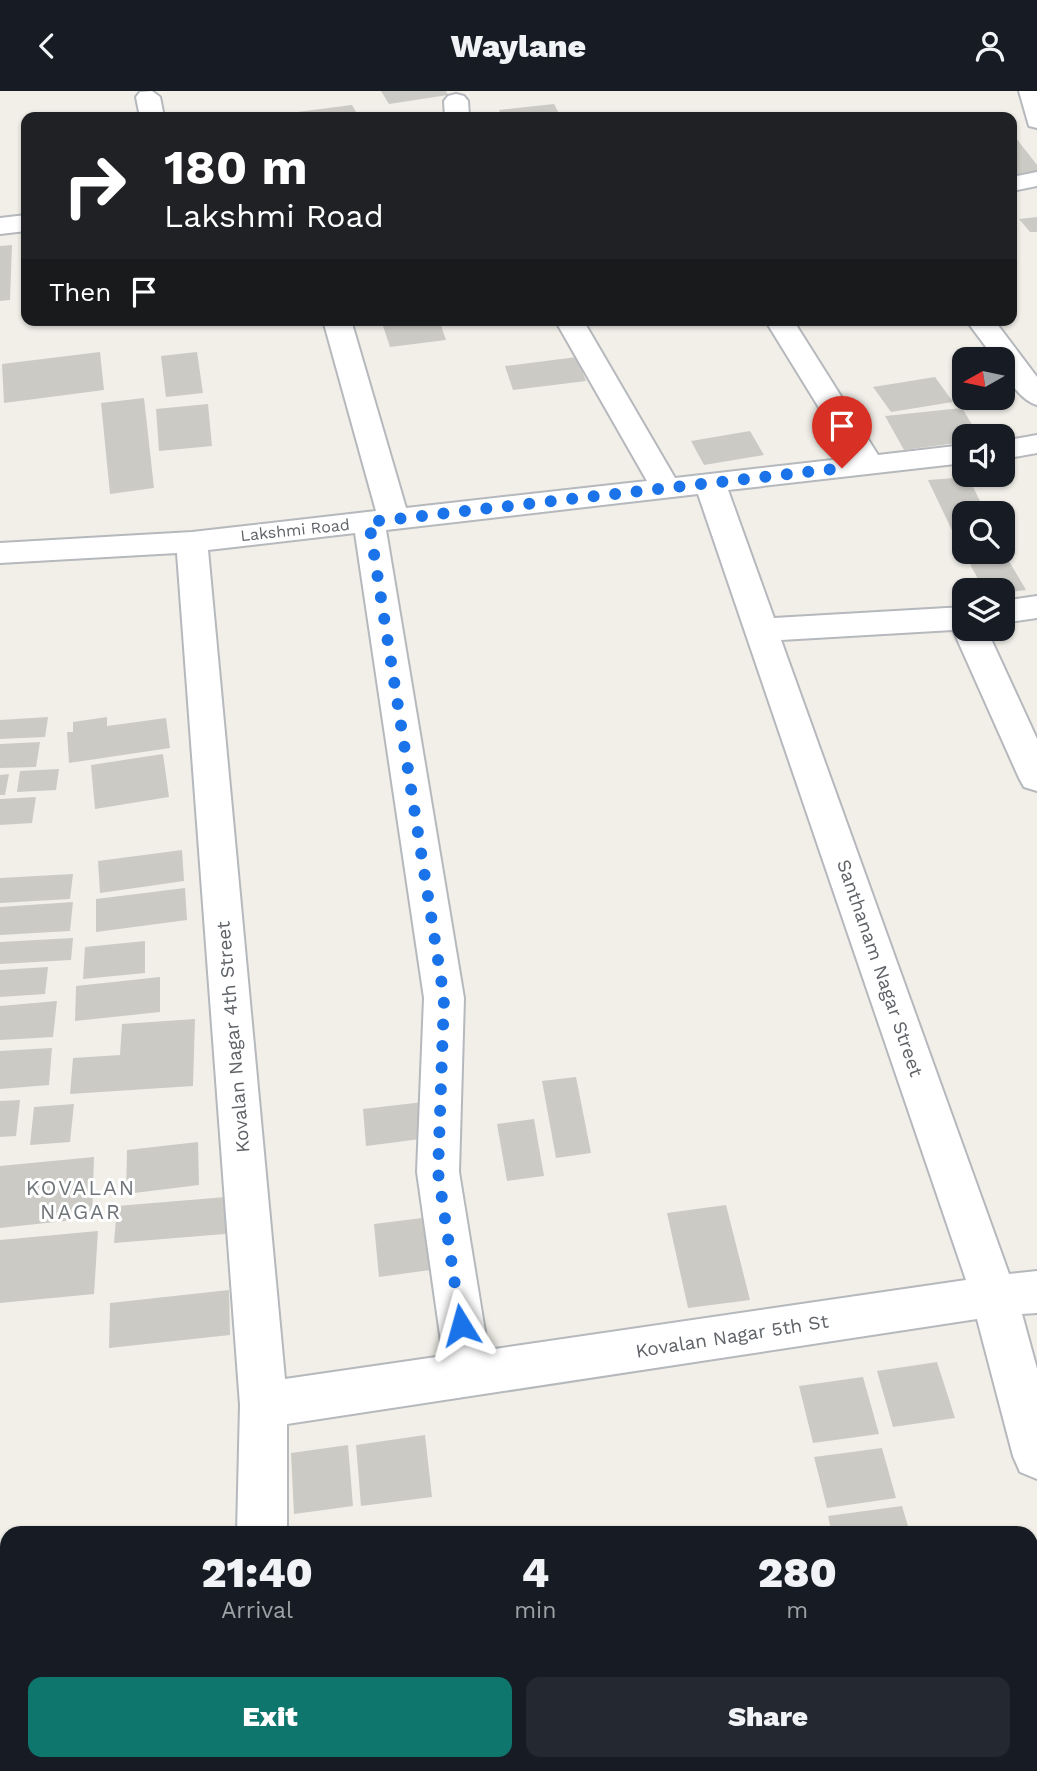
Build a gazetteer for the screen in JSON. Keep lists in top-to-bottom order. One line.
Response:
{"streets":{"street":["Lakshmi Road","Santhanam Nagar Street","Kovalan Nagar 4th Street","Kovalan Nagar 5th St"]},"crossings":[["Lakshmi Road","Santhanam Nagar Street"],["Lakshmi Road","Kovalan Nagar 4th Street"],["Santhanam Nagar Street","Kovalan Nagar 5th St"],["Kovalan Nagar 4th Street","Kovalan Nagar 5th St"]],"districts":["KOVALAN NAGAR"],"north":"left","page":{"header":"Waylane","turn":["180 m","Lakshmi Road"],"then":"Then","eta":["21:40","Arrival","4","min","280","m"],"buttons":["Exit","Share"]}}
